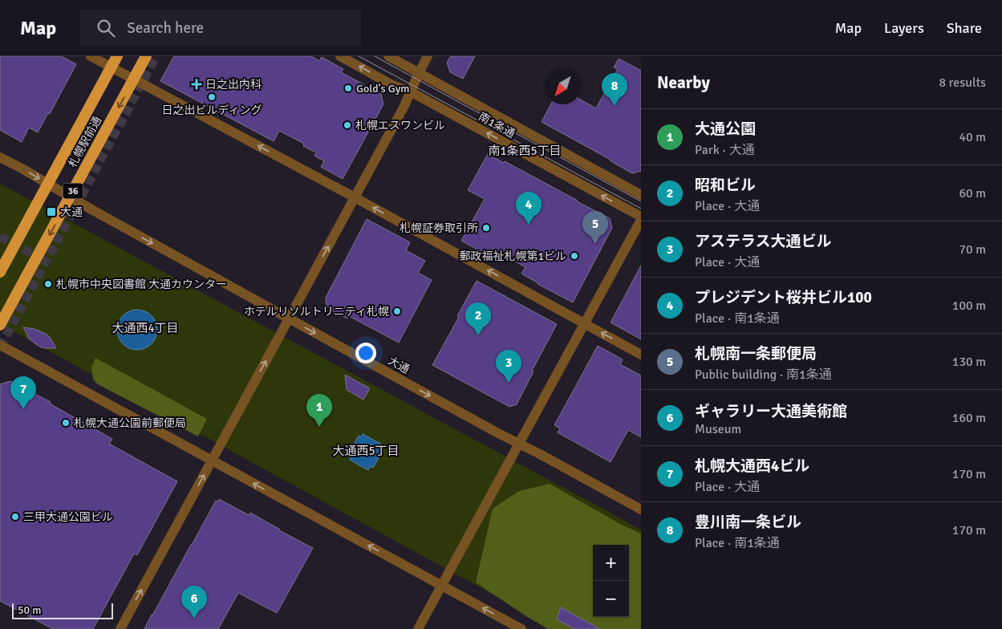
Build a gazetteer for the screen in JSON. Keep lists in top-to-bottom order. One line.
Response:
{"streets":{"highway":["札幌駅前通","36"],"street":["南1条通","大通"]},"crossings":[["札幌駅前通","大通"]],"one_way":["大通"],"districts":["南1条西5丁目","大通西4丁目","大通西5丁目"],"places":{"health":["日之出内科"],"other":["Gold's Gym","日之出ビルディング","札幌エスワンビル","札幌証券取引所","郵政福祉札幌第1ビル","札幌市中央図書館 大通カウンター","ホテルリソルトリニティ札幌","札幌大通公園前郵便局","三甲大通公園ビル"],"transit":["大通"]},"scale_bar":"50 m","north":"bottom left","page":{"header":"Map","search":"Search here","nav":["Map","Layers","Share"],"heading":["Nearby","8 results"],"pins":["8","4","5","2","3","7","1","6"],"list":[{"mark":"1","name":"大通公園","note":"Park · 大通","value":"40 m"},{"mark":"2","name":"昭和ビル","note":"Place · 大通","value":"60 m"},{"mark":"3","name":"アステラス大通ビル","note":"Place · 大通","value":"70 m"},{"mark":"4","name":"プレジデント桜井ビル100","note":"Place · 南1条通","value":"100 m"},{"mark":"5","name":"札幌南一条郵便局","note":"Public building · 南1条通","value":"130 m"},{"mark":"6","name":"ギャラリー大通美術館","note":"Museum","value":"160 m"},{"mark":"7","name":"札幌大通西4ビル","note":"Place · 大通","value":"170 m"},{"mark":"8","name":"豊川南一条ビル","note":"Place · 南1条通","value":"170 m"}],"map_buttons":["+","−"],"scale":"50 m"}}
